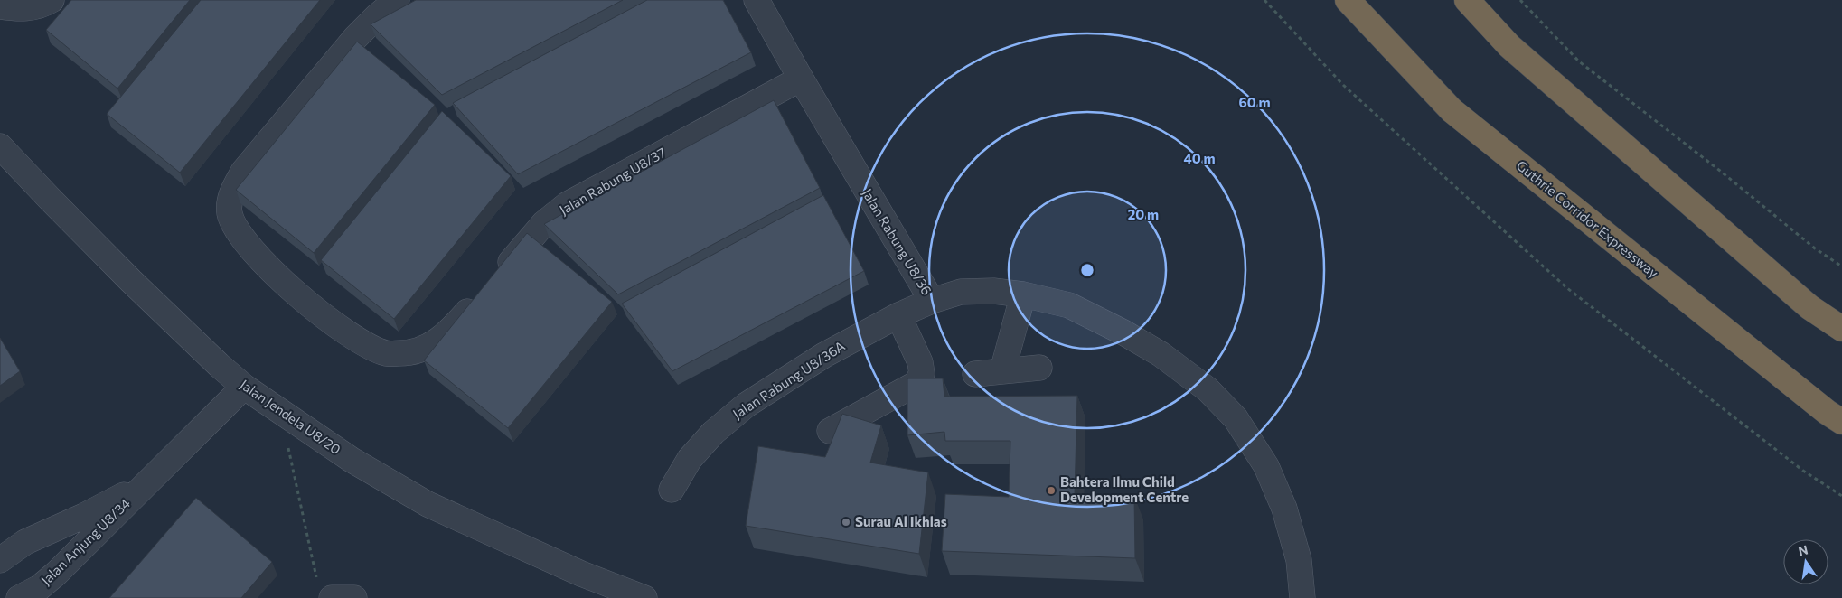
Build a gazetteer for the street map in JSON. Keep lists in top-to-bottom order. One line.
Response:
{"streets":{"highway":["Guthrie Corridor Expressway"],"street":["Jalan Rabung U8/37","Jalan Rabung U8/36","Jalan Rabung U8/36A","Jalan Jendela U8/20","Jalan Anjung U8/34"]},"crossings":[["Jalan Rabung U8/37","Jalan Rabung U8/36"],["Jalan Rabung U8/36","Jalan Rabung U8/36A"],["Jalan Jendela U8/20","Jalan Anjung U8/34"]],"places":["Bahtera Ilmu Child Development Centre","Surau Al Ikhlas"],"north":"top","rings":["60 m","40 m","20 m"]}
